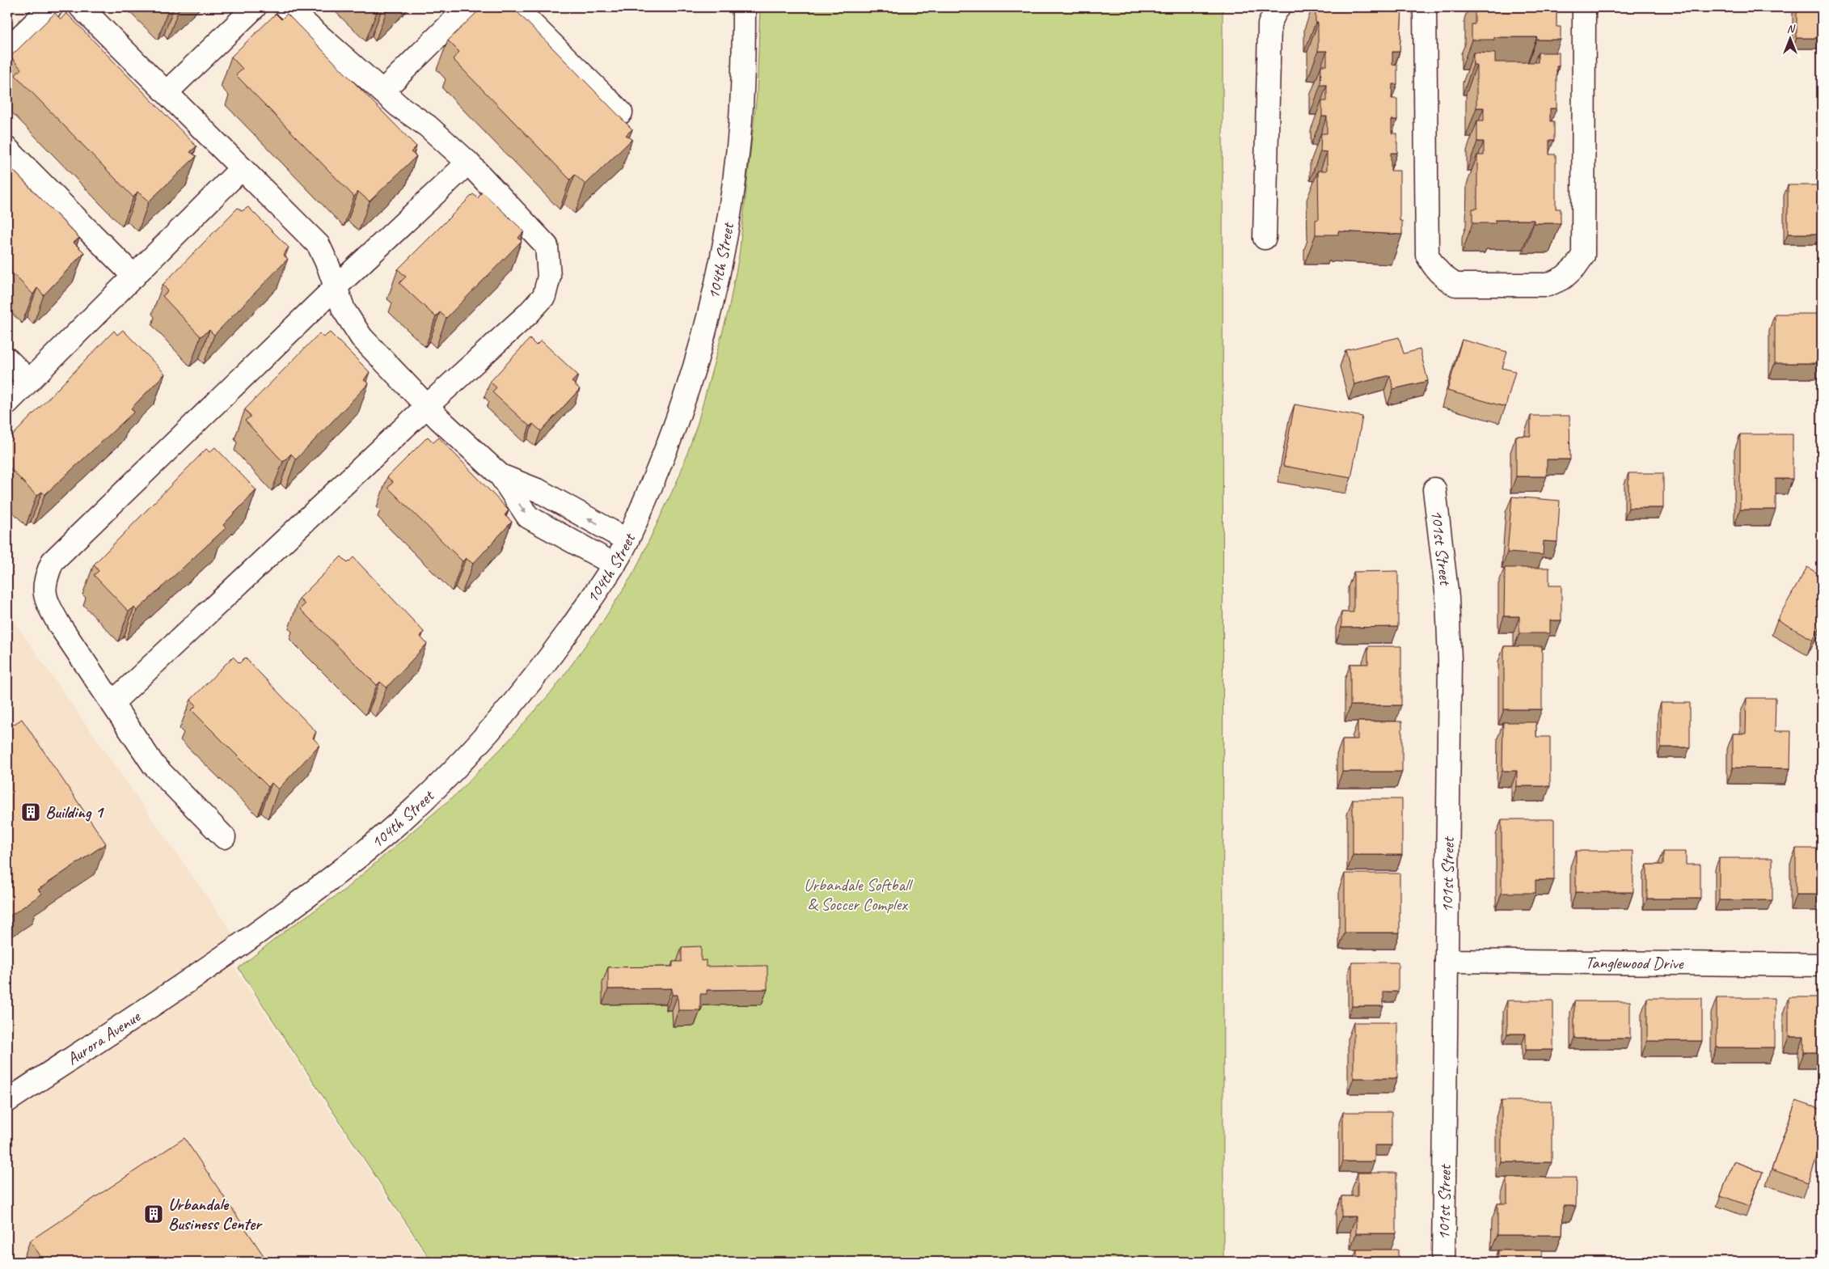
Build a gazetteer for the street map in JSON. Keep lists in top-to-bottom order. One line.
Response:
{"streets":{"street":["104th Street","101st Street","Tanglewood Drive","Aurora Avenue"]},"crossings":[["104th Street","Aurora Avenue"],["101st Street","Tanglewood Drive"]],"parks":["Urbandale Softball & Soccer Complex"],"places":{"building":["Building 1","Urbandale Business Center"]},"north":"top"}
